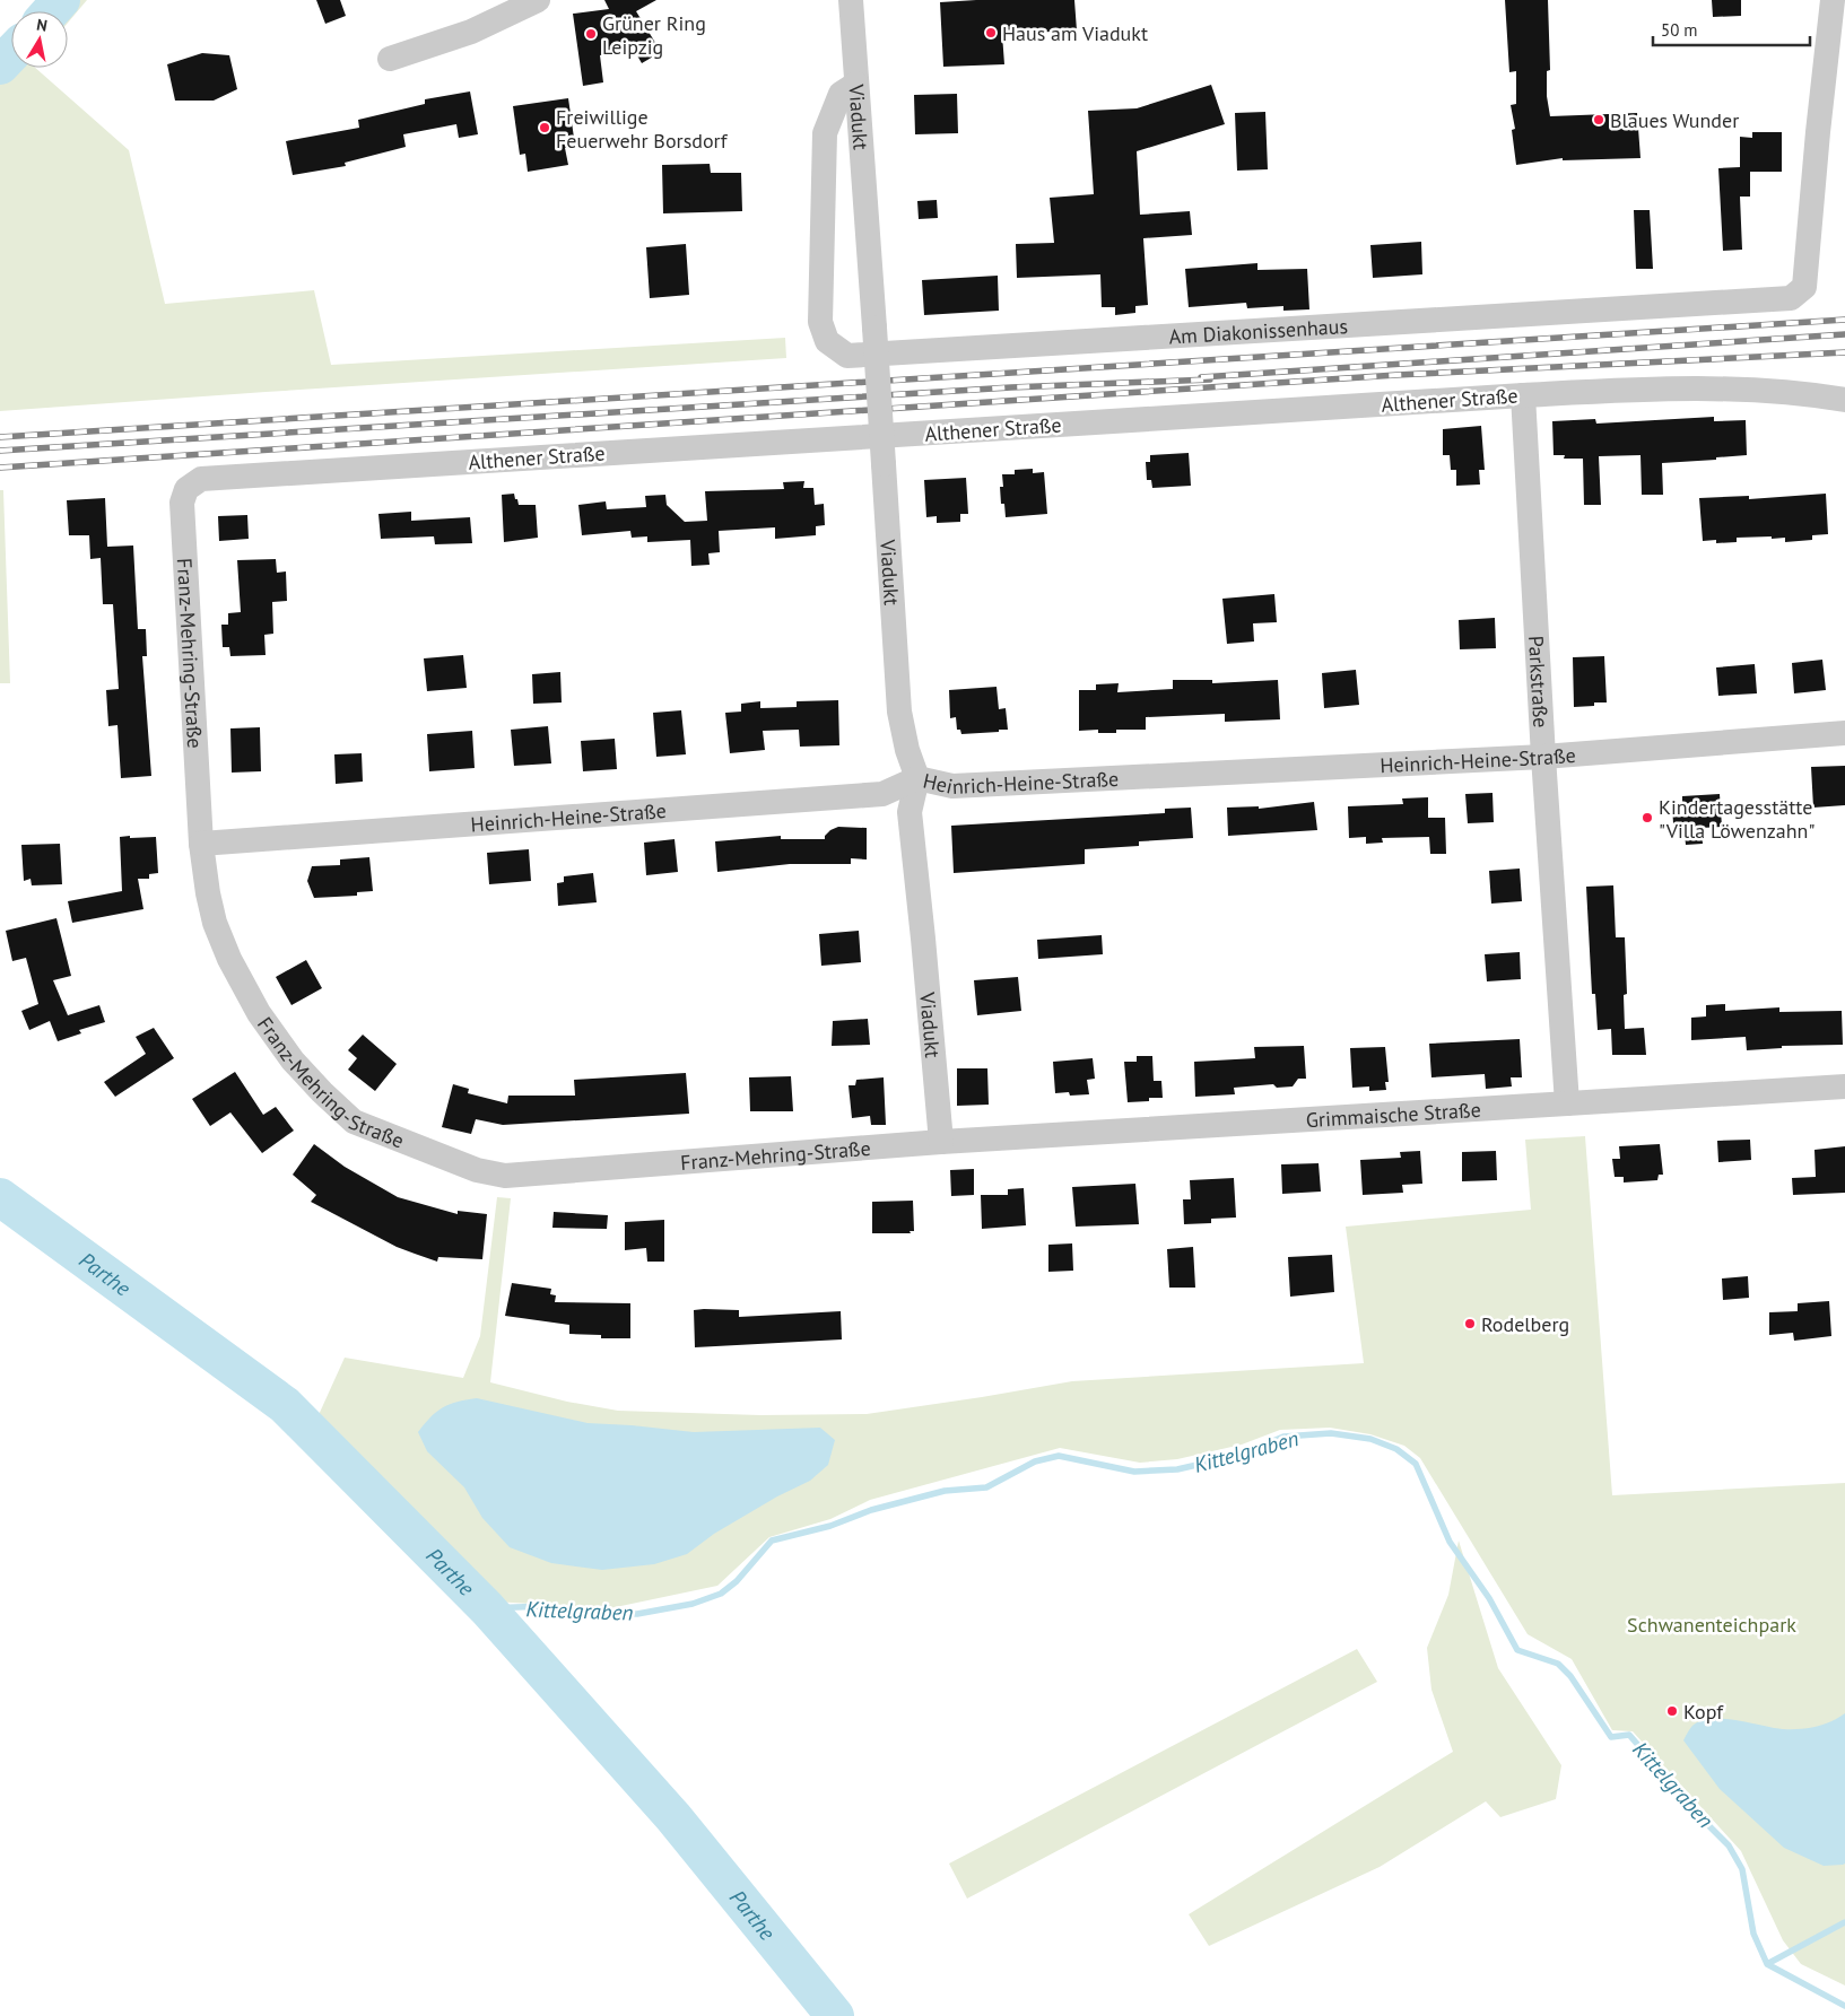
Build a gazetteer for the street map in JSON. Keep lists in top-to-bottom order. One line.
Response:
{"streets":{"street":["Viadukt","Am Diakonissenhaus","Althener Straße","Franz-Mehring-Straße","Parkstraße","Heinrich-Heine-Straße","Grimmaische Straße"]},"crossings":[["Viadukt","Am Diakonissenhaus"],["Viadukt","Franz-Mehring-Straße"],["Viadukt","Heinrich-Heine-Straße"],["Viadukt","Grimmaische Straße"],["Althener Straße","Franz-Mehring-Straße"],["Althener Straße","Parkstraße"],["Franz-Mehring-Straße","Heinrich-Heine-Straße"],["Franz-Mehring-Straße","Grimmaische Straße"],["Parkstraße","Heinrich-Heine-Straße"],["Parkstraße","Grimmaische Straße"]],"water":["Parthe","Kittelgraben"],"parks":["Schwanenteichpark"],"places":["Haus am Viadukt","Grüner Ring Leipzig","Blaues Wunder","Freiwillige Feuerwehr Borsdorf","Kindertagesstätte \"Villa Löwenzahn\"","Rodelberg","Kopf"],"scale_bar":"50 m","north":"top"}
